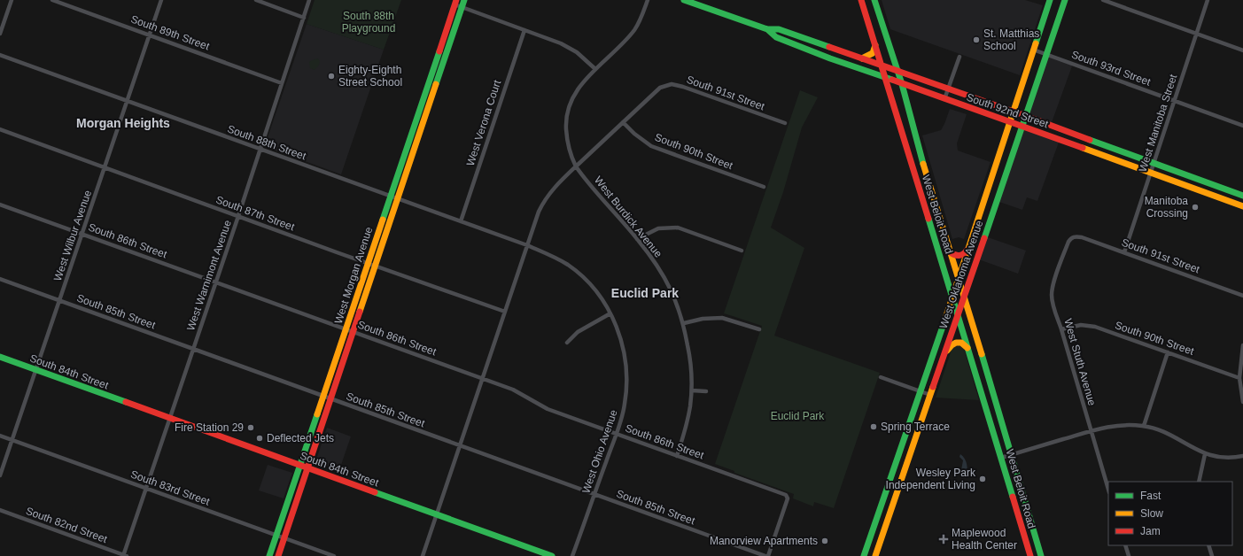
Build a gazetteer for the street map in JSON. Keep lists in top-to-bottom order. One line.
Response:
{"streets":{"main road":["South 92nd Street","West Beloit Road","West Oklahoma Avenue","West Morgan Avenue","South 84th Street"],"street":["South 89th Street","South 93rd Street","South 91st Street","West Verona Court","West Manitoba Street","South 88th Street","South 90th Street","South 87th Street","West Burdick Avenue","West Wilbur Avenue","South 86th Street","West Warnimont Avenue","South 85th Street","West Stuth Avenue","West Ohio Avenue","South 83rd Street","South 82nd Street"]},"crossings":[["South 89th Street","West Wilbur Avenue"],["South 89th Street","West Warnimont Avenue"],["South 93rd Street","West Manitoba Street"],["South 93rd Street","West Oklahoma Avenue"],["South 91st Street","West Manitoba Street"],["South 91st Street","South 90th Street"],["South 91st Street","West Stuth Avenue"],["South 92nd Street","West Manitoba Street"],["South 92nd Street","West Beloit Road"],["South 92nd Street","West Oklahoma Avenue"],["West Verona Court","South 88th Street"],["South 88th Street","West Wilbur Avenue"],["South 88th Street","West Warnimont Avenue"],["South 88th Street","West Morgan Avenue"],["South 88th Street","West Ohio Avenue"],["South 90th Street","West Stuth Avenue"],["South 87th Street","West Wilbur Avenue"],["South 87th Street","West Warnimont Avenue"],["South 87th Street","West Morgan Avenue"],["West Beloit Road","West Oklahoma Avenue"],["West Burdick Avenue","South 86th Street"],["West Wilbur Avenue","South 86th Street"],["West Wilbur Avenue","South 85th Street"],["West Wilbur Avenue","South 84th Street"],["West Wilbur Avenue","South 83rd Street"],["South 86th Street","West Warnimont Avenue"],["South 86th Street","West Morgan Avenue"],["South 86th Street","South 85th Street"],["South 86th Street","West Ohio Avenue"],["West Warnimont Avenue","South 85th Street"],["West Warnimont Avenue","South 84th Street"],["West Warnimont Avenue","South 83rd Street"],["West Warnimont Avenue","South 82nd Street"],["West Morgan Avenue","South 85th Street"],["West Morgan Avenue","South 84th Street"],["West Morgan Avenue","South 83rd Street"],["South 85th Street","West Ohio Avenue"]],"districts":["Morgan Heights","Euclid Park"],"parks":["South 88th Playground","Euclid Park"],"places":{"other":["St. Matthias School","Eighty-Eighth Street School","Manitoba Crossing","Spring Terrace","Fire Station 29","Deflected Jets","Wesley Park Independent Living","Manorview Apartments"],"health":["Maplewood Health Center"]},"legend":["Fast","Slow","Jam"]}
